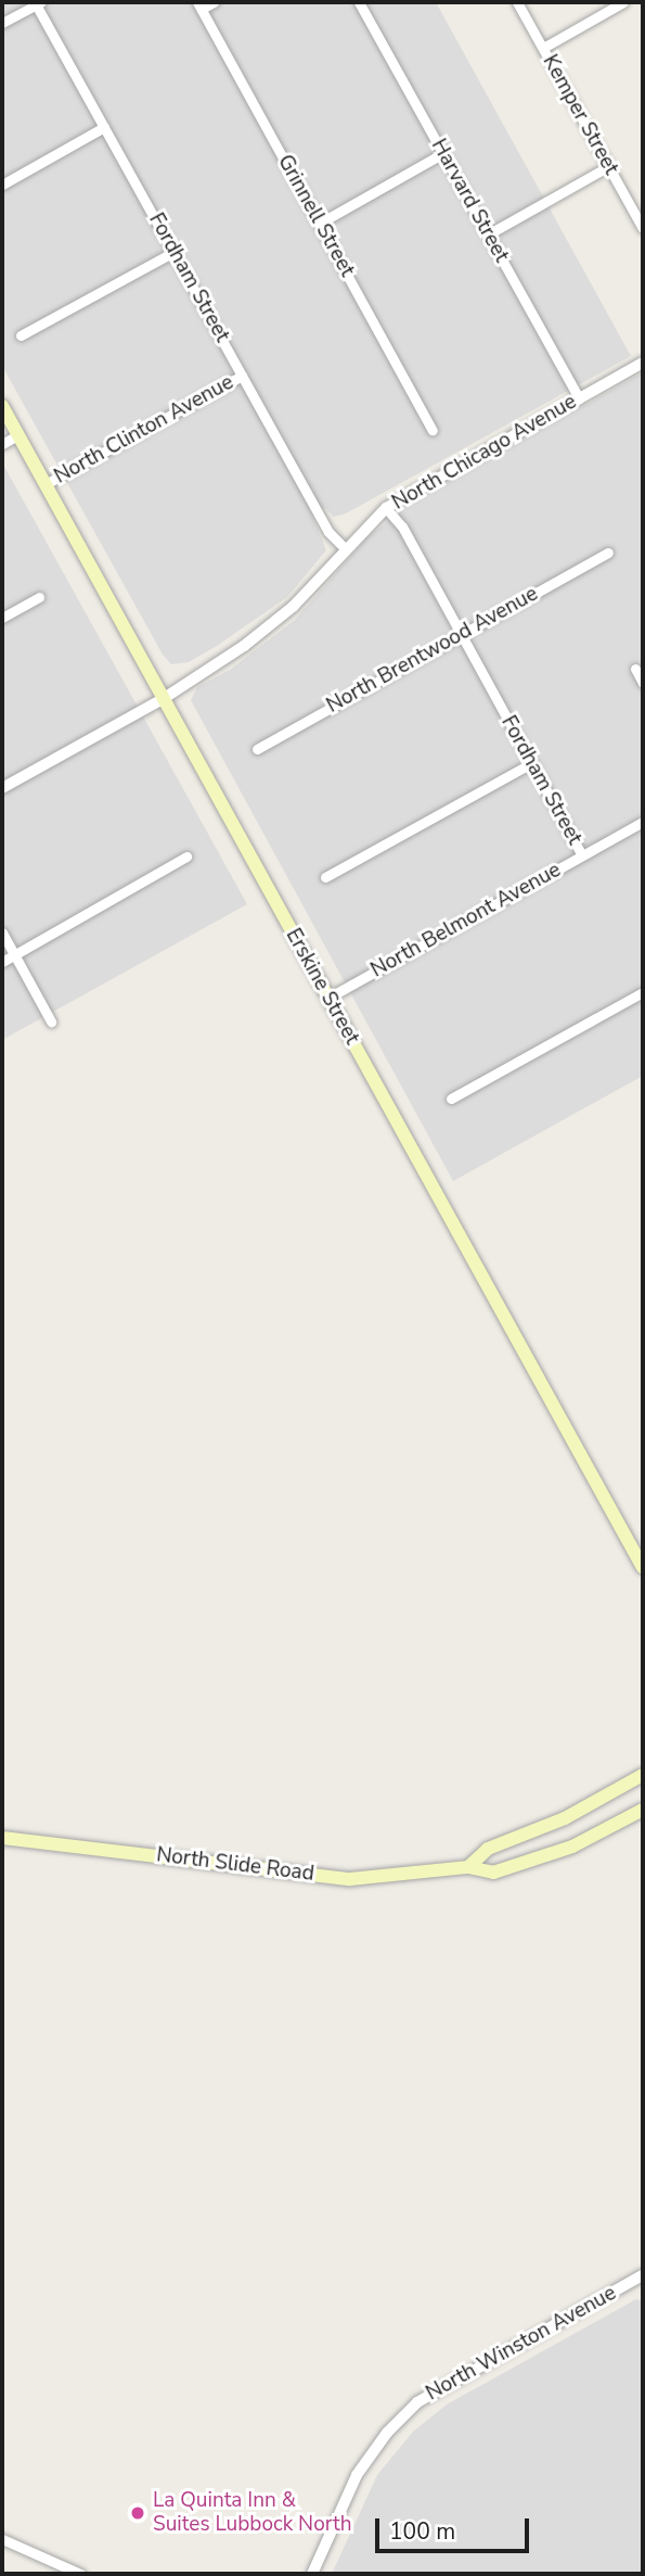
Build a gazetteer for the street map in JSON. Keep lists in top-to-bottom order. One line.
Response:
{"streets":{"main road":["Erskine Street","North Slide Road"],"street":["Kemper Street","Harvard Street","Grinnell Street","Fordham Street","North Clinton Avenue","North Chicago Avenue","North Brentwood Avenue","North Belmont Avenue","North Winston Avenue"]},"crossings":[["Harvard Street","North Chicago Avenue"],["Fordham Street","North Clinton Avenue"],["Fordham Street","North Chicago Avenue"],["Fordham Street","North Brentwood Avenue"],["Fordham Street","North Belmont Avenue"],["North Clinton Avenue","Erskine Street"],["North Chicago Avenue","Erskine Street"],["North Belmont Avenue","Erskine Street"]],"places":["La Quinta Inn & Suites Lubbock North"],"scale_bar":"100 m"}
